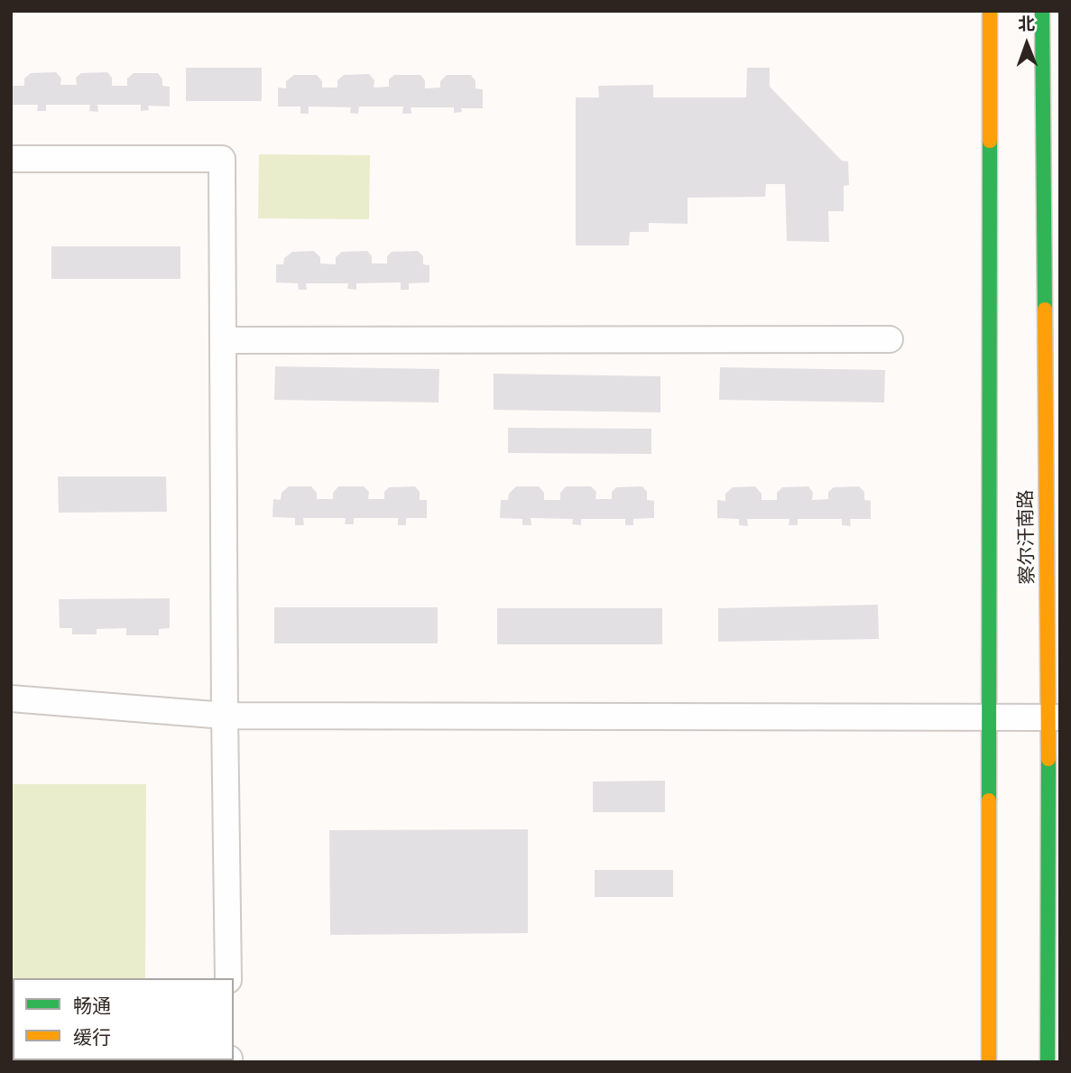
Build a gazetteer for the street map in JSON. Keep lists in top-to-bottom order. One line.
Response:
{"streets":{"main road":["察尔汗南路"]},"legend":["畅通","缓行"],"north":"top"}
